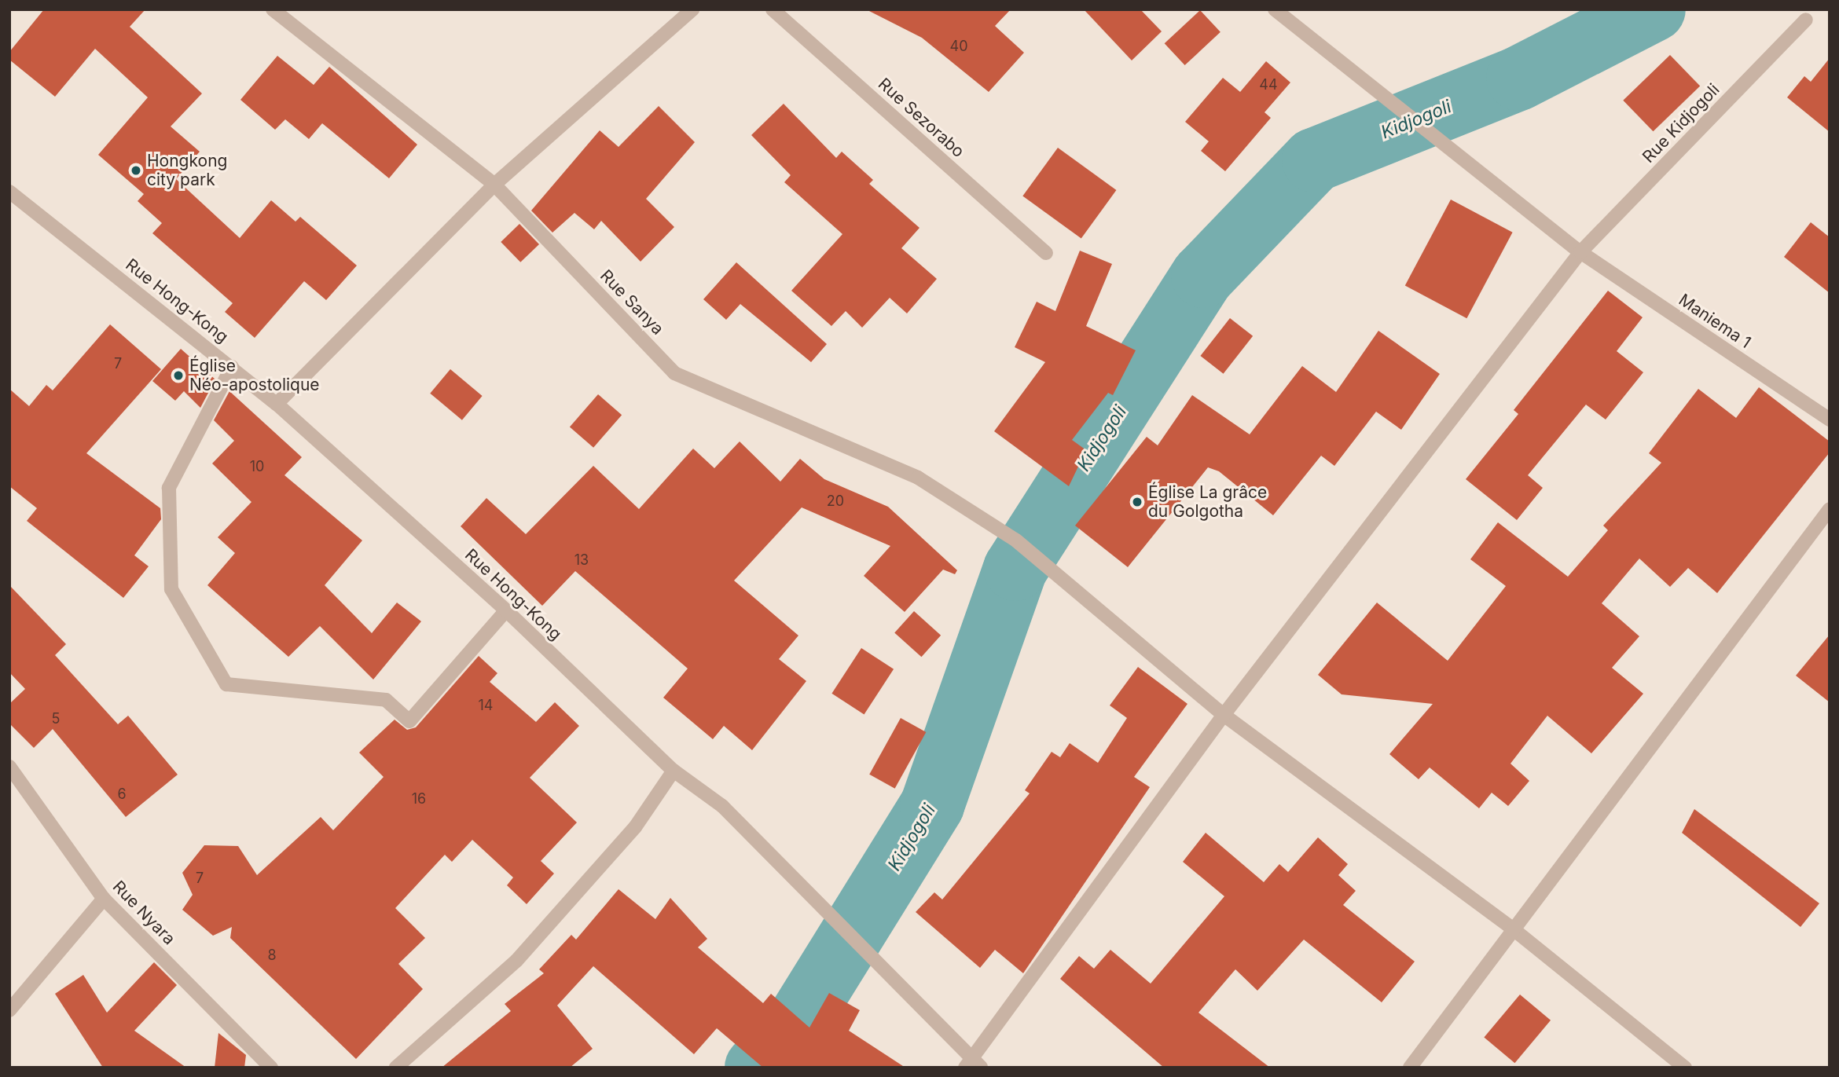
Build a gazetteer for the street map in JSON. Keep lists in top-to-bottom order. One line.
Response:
{"streets":{"street":["Rue Sezorabo","Rue Kidjogoli","Rue Hong-Kong","Rue Sanya","Maniema 1","Rue Nyara"]},"crossings":[["Rue Kidjogoli","Rue Hong-Kong"],["Rue Kidjogoli","Rue Sanya"],["Rue Kidjogoli","Maniema 1"]],"water":["Kidjogoli"],"places":["Hongkong city park","Église Néo-apostolique","Église La grâce du Golgotha"],"house_numbers":["40","44","7","10","20","13","14","5","6","16","7","8"]}
